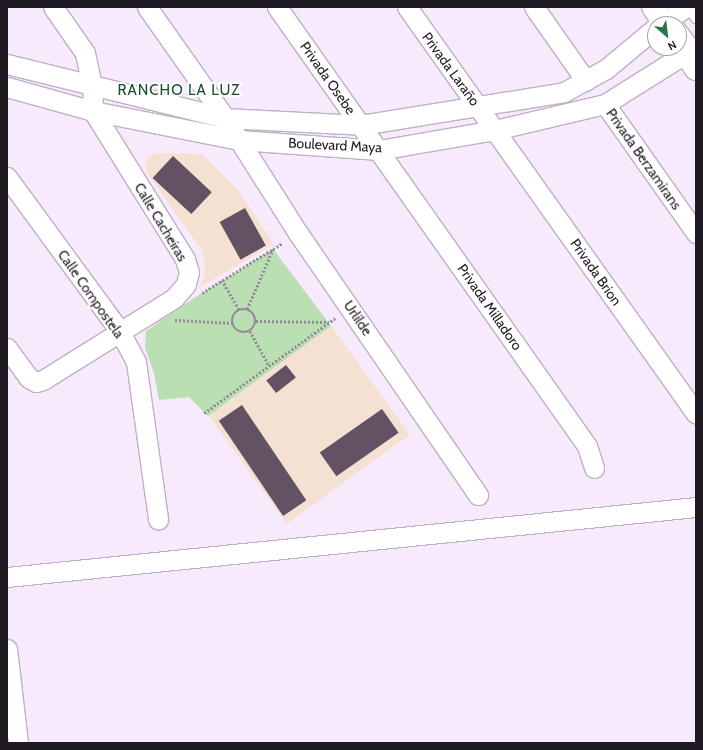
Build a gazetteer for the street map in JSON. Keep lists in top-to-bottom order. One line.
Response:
{"streets":{"street":["Privada Laraño","Privada Osebe","Boulevard Maya","Privada Berzamirans","Calle Cacheiras","Privada Brion","Calle Compostela","Privada Milladoro","Urlilde"]},"crossings":[["Privada Laraño","Boulevard Maya"],["Privada Laraño","Privada Brion"],["Privada Osebe","Boulevard Maya"],["Privada Osebe","Privada Milladoro"],["Boulevard Maya","Privada Berzamirans"],["Boulevard Maya","Calle Cacheiras"],["Boulevard Maya","Privada Brion"],["Boulevard Maya","Privada Milladoro"],["Boulevard Maya","Urlilde"],["Calle Cacheiras","Calle Compostela"]],"districts":["RANCHO LA LUZ"],"north":"bottom right"}
